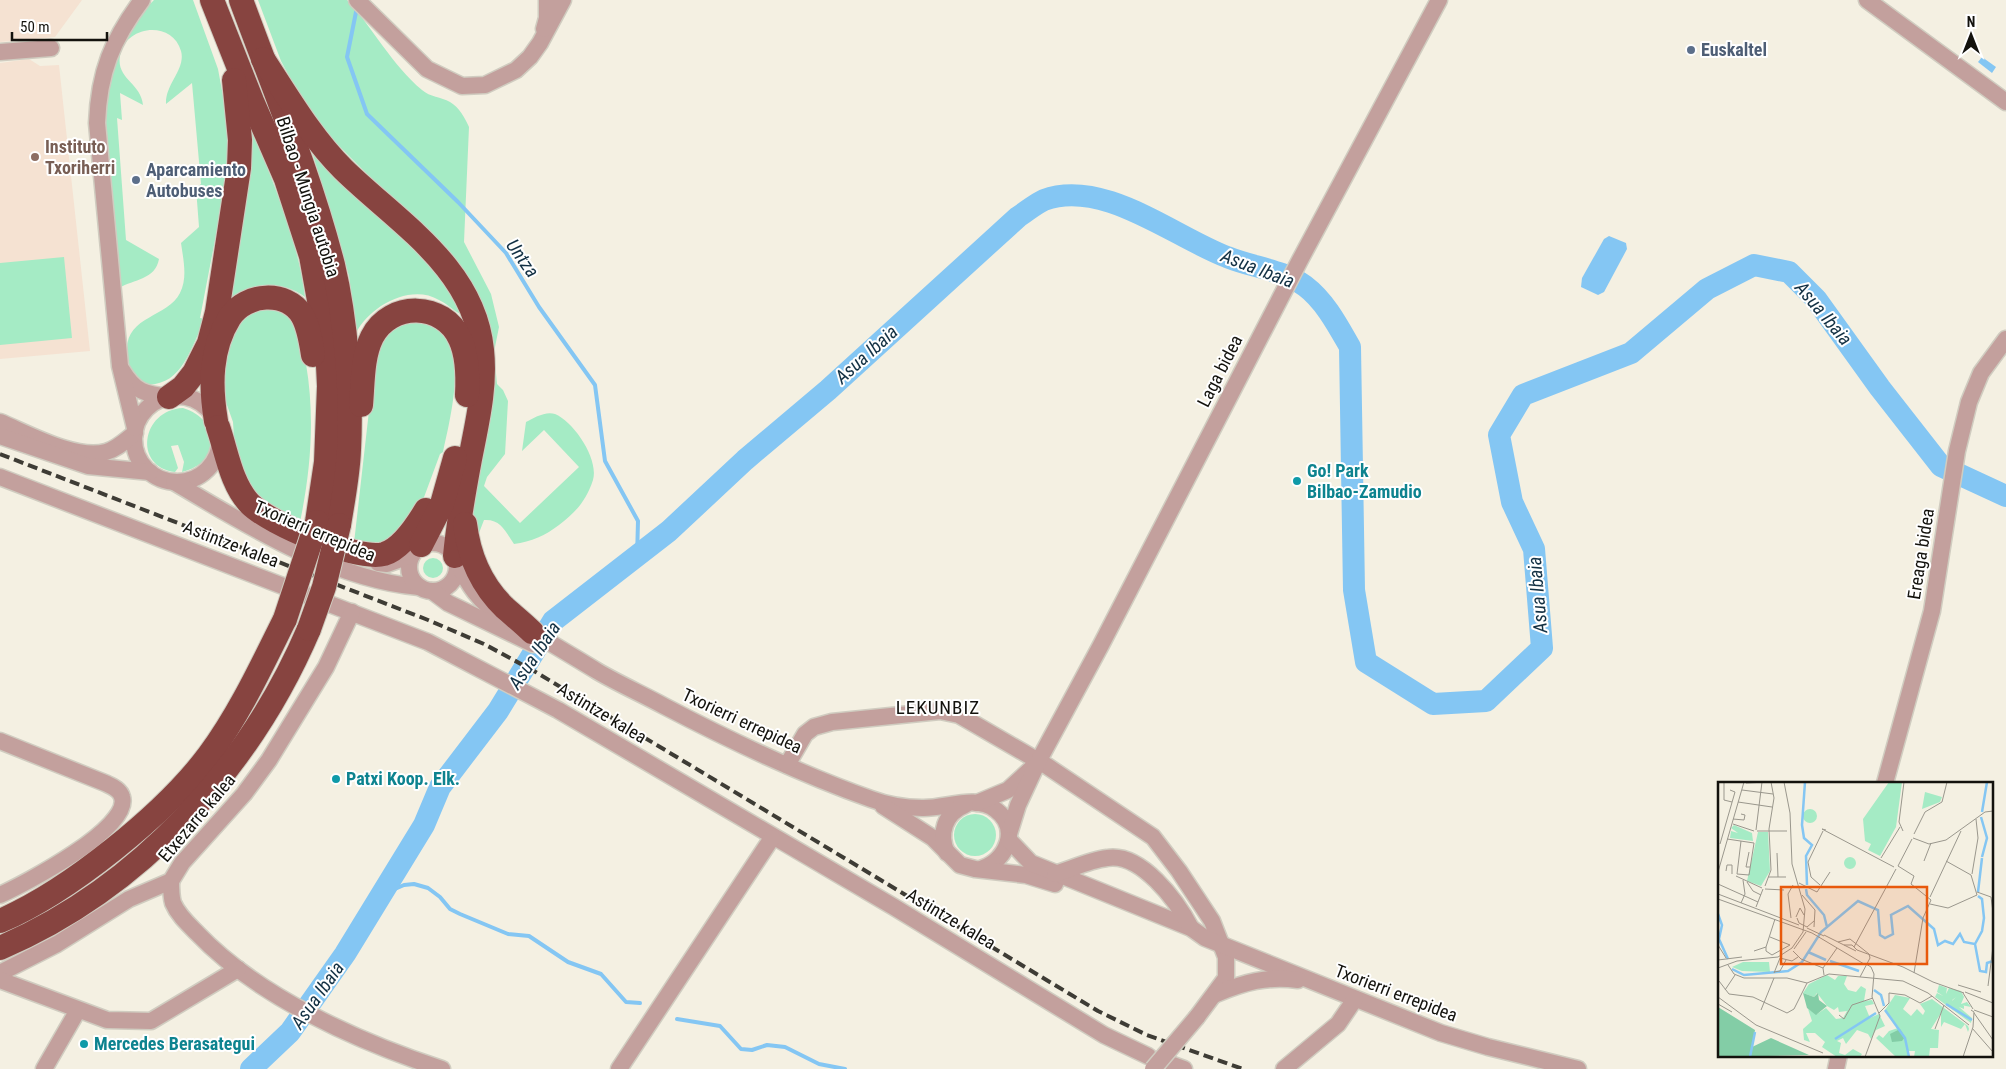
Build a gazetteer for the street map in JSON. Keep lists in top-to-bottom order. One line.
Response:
{"streets":{"highway":["Bilbao - Mungia autobia"],"street":["Laga bidea","Txorierri errepidea","Astintze kalea","Ereaga bidea","Etxezarre kalea"]},"crossings":[["Astintze kalea","Etxezarre kalea"]],"districts":["LEKUNBIZ"],"water":["Untza","Asua Ibaia"],"places":["Euskaltel","Instituto Txoriherri","Aparcamiento Autobuses","Go! Park Bilbao-Zamudio","Patxi Koop. Elk.","Mercedes Berasategui"],"scale_bar":"50 m","north":"top"}
